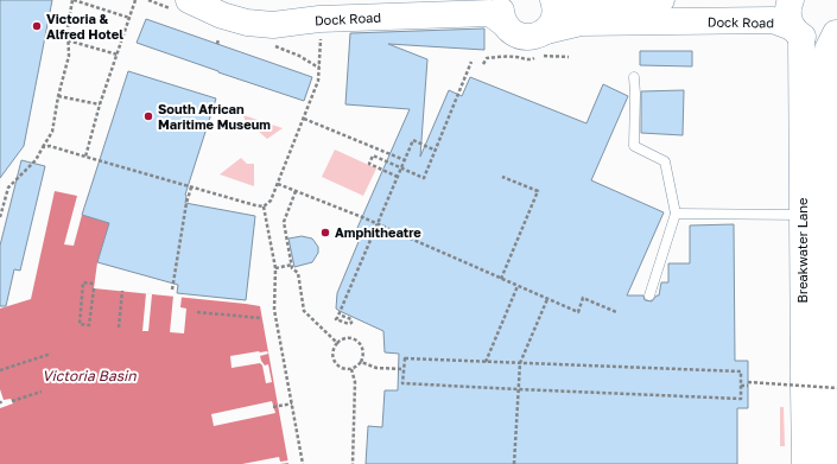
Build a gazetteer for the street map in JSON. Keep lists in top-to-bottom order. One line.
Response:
{"streets":{"street":["Dock Road","Breakwater Lane"]},"crossings":[["Dock Road","Breakwater Lane"]],"water":["Victoria Basin"],"places":["Victoria & Alfred Hotel","South African Maritime Museum","Amphitheatre"]}
